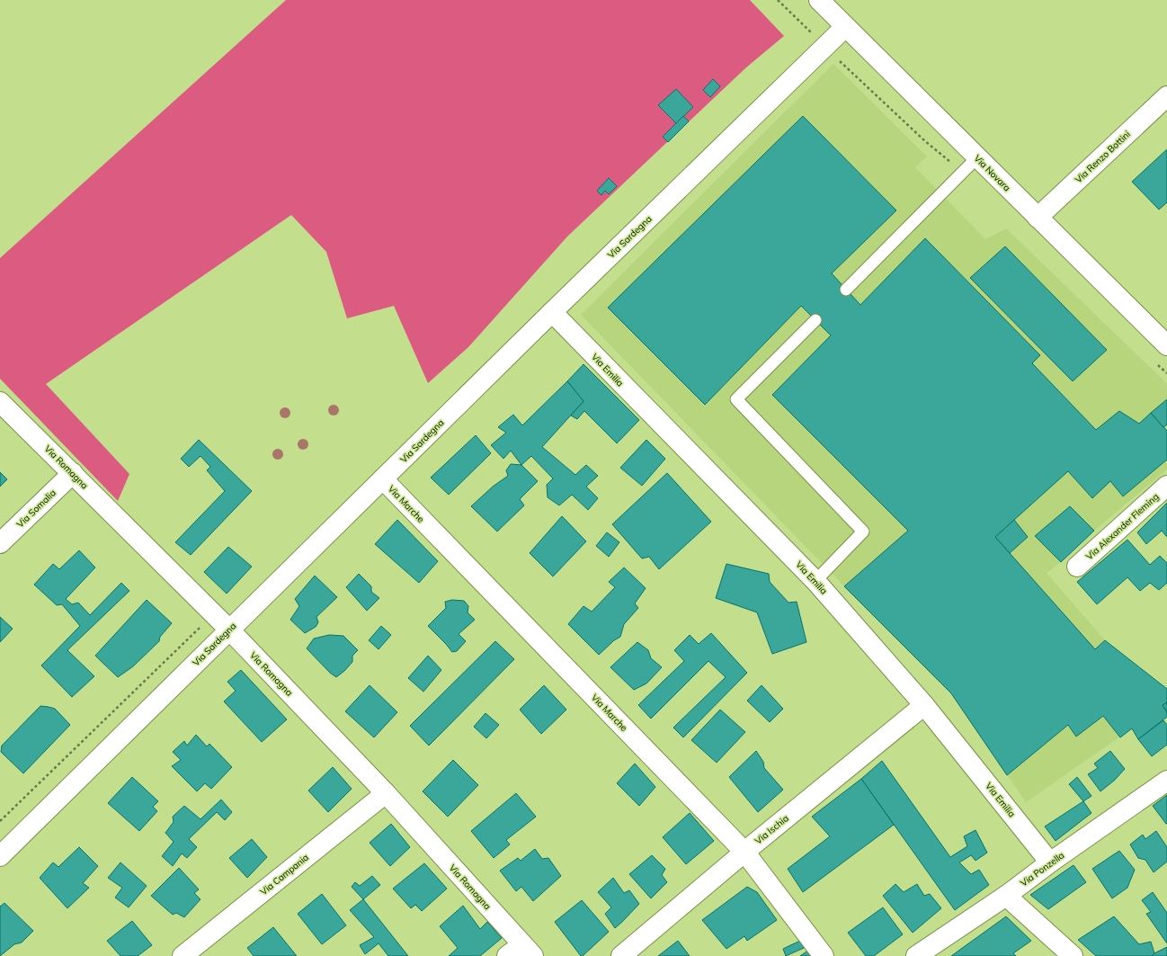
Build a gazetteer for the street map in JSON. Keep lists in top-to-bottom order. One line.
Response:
{"streets":{"street":["Via Renzo Bottini","Via Novara","Via Sardegna","Via Emilia","Via Romagna","Via Marche","Via Somalia","Via Alexander Fleming","Via Ischia","Via Ponzella","Via Campania"]},"crossings":[["Via Renzo Bottini","Via Novara"],["Via Novara","Via Sardegna"],["Via Sardegna","Via Emilia"],["Via Sardegna","Via Romagna"],["Via Sardegna","Via Marche"],["Via Emilia","Via Ischia"],["Via Emilia","Via Ponzella"],["Via Romagna","Via Somalia"],["Via Romagna","Via Campania"],["Via Marche","Via Ischia"]]}
